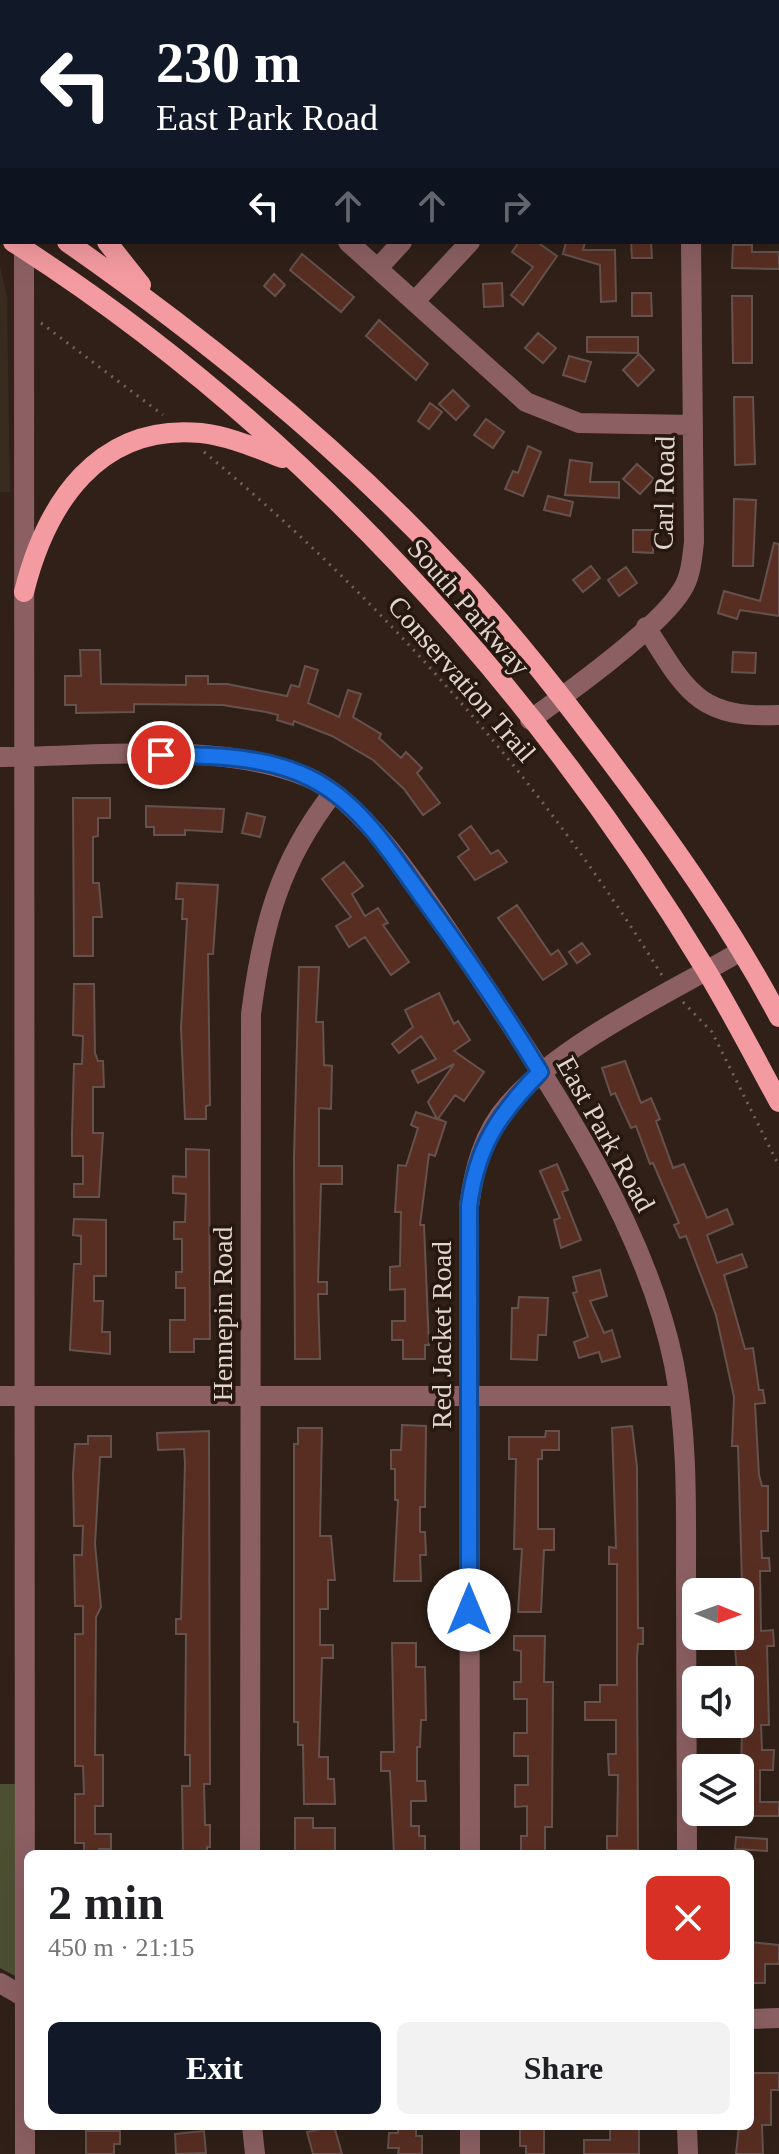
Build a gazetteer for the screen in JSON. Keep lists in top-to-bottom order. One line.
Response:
{"streets":{"main road":["South Parkway"],"street":["Carl Road","East Park Road","Hennepin Road","Red Jacket Road"],"path":["Conservation Trail"]},"crossings":[["Carl Road","South Parkway"],["South Parkway","Red Jacket Road"],["East Park Road","Hennepin Road"],["East Park Road","Red Jacket Road"]],"north":"right","page":{"turn":["230 m","East Park Road"],"heading":["2 min","450 m · 21:15"],"buttons":["Exit","Share"]}}
